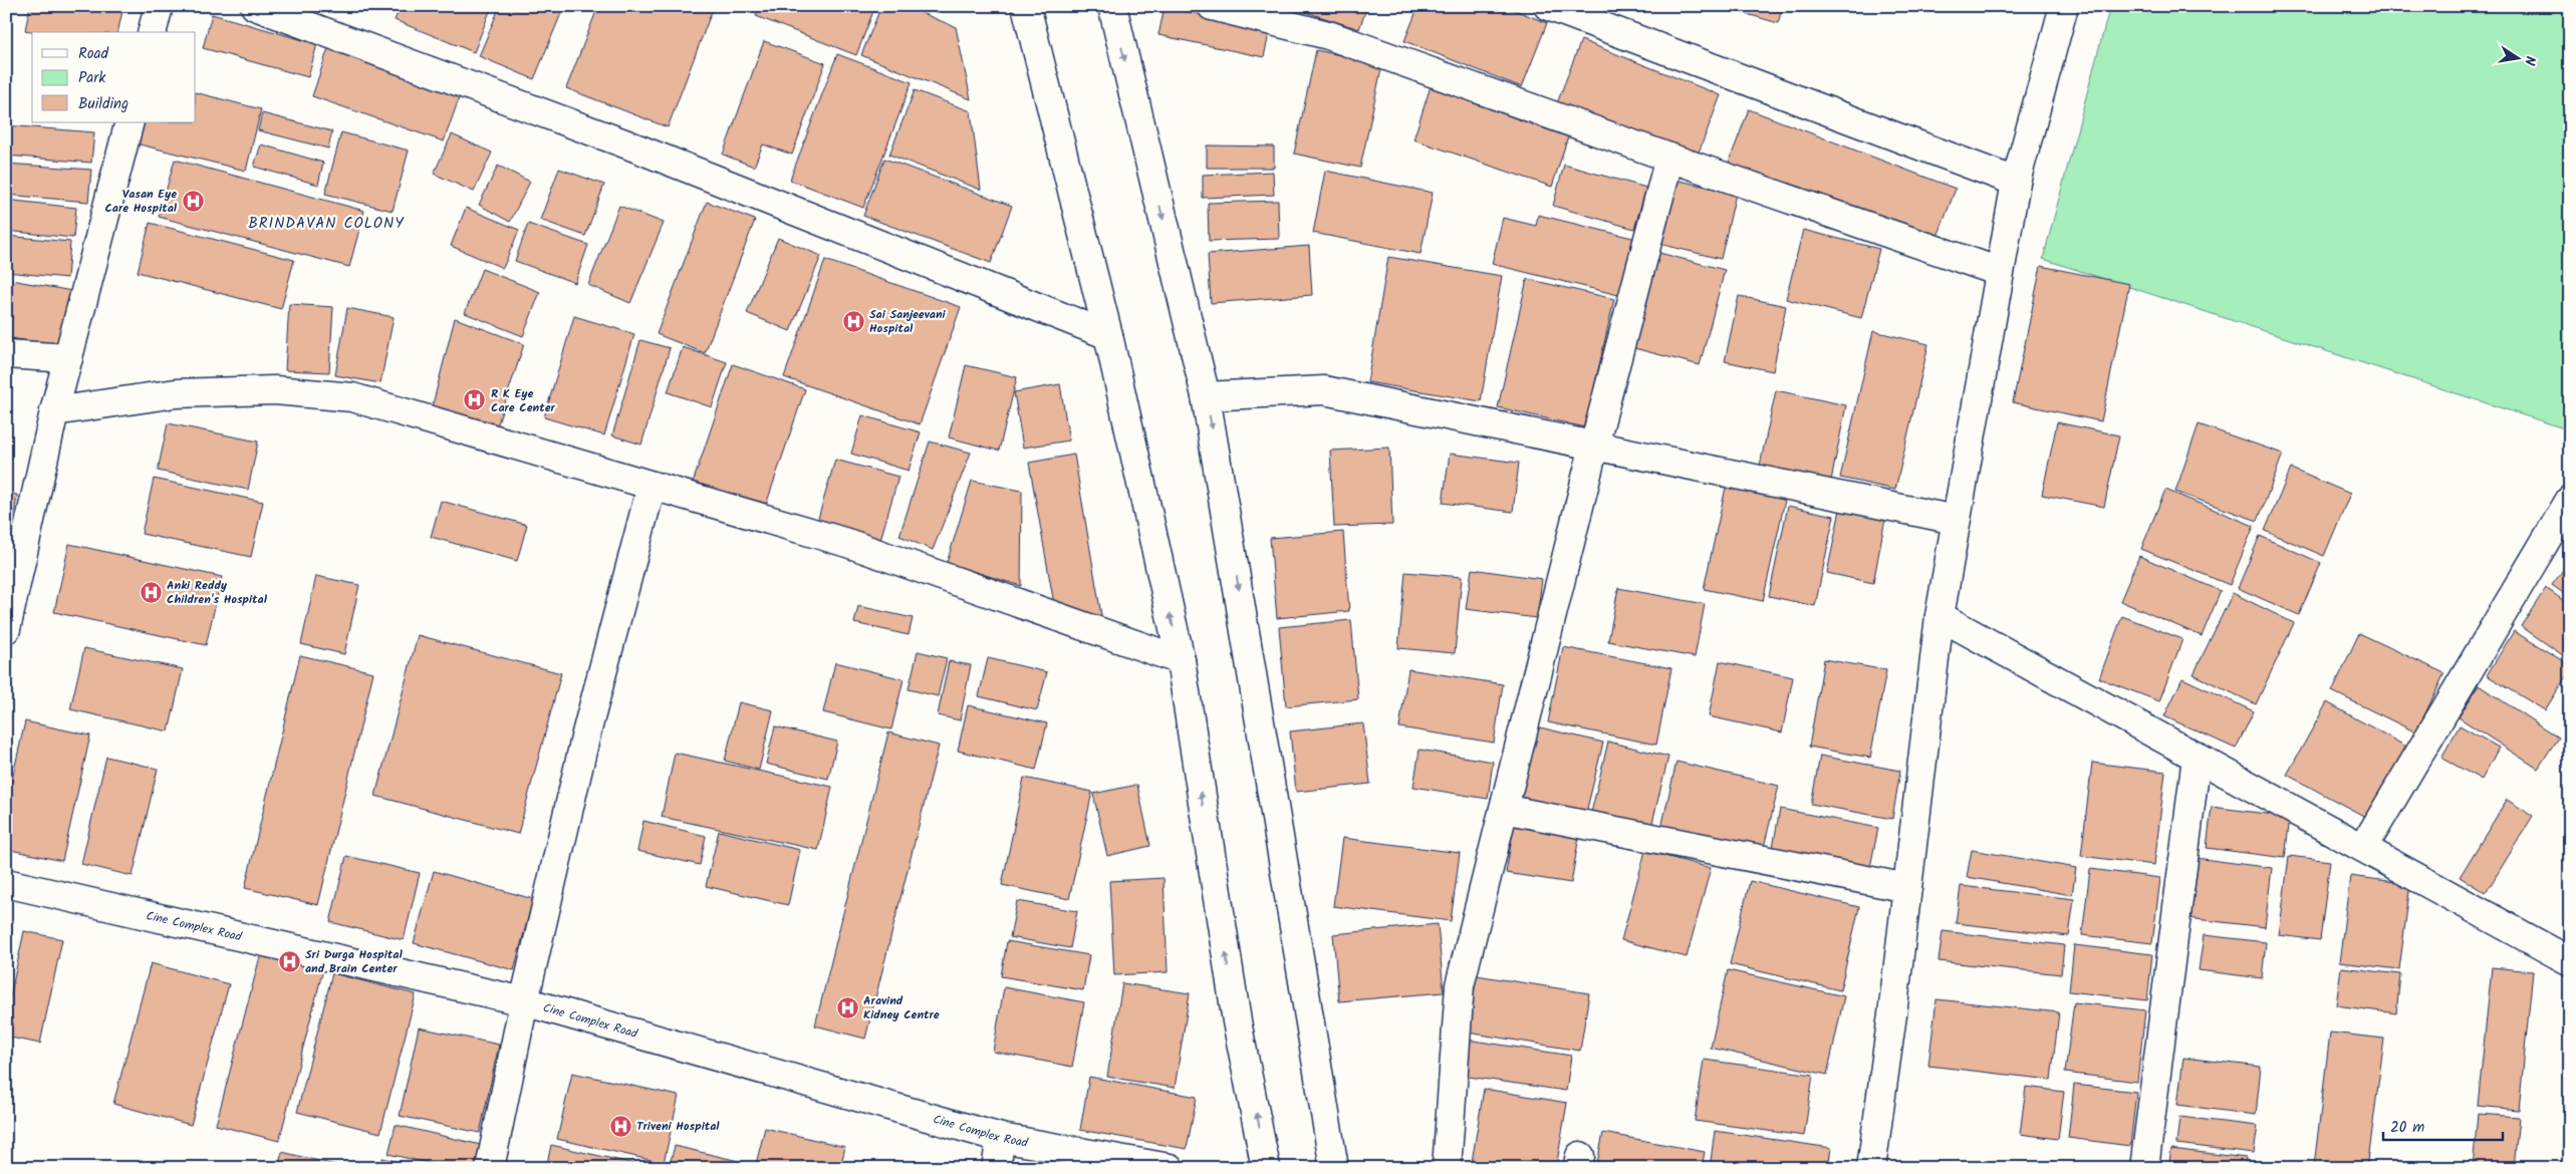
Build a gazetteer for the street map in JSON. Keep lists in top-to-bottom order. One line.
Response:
{"streets":{"street":["Cine Complex Road"]},"districts":["BRINDAVAN COLONY"],"places":{"hospital":["Vasan Eye Care Hospital","Sai Sanjeevani Hospital","R K Eye Care Center","Anki Reddy Children's Hospital","Sri Durga Hospital and Brain Center","Aravind Kidney Centre","Triveni Hospital"]},"legend":["Road","Park","Building"],"scale_bar":"20 m","north":"right"}
